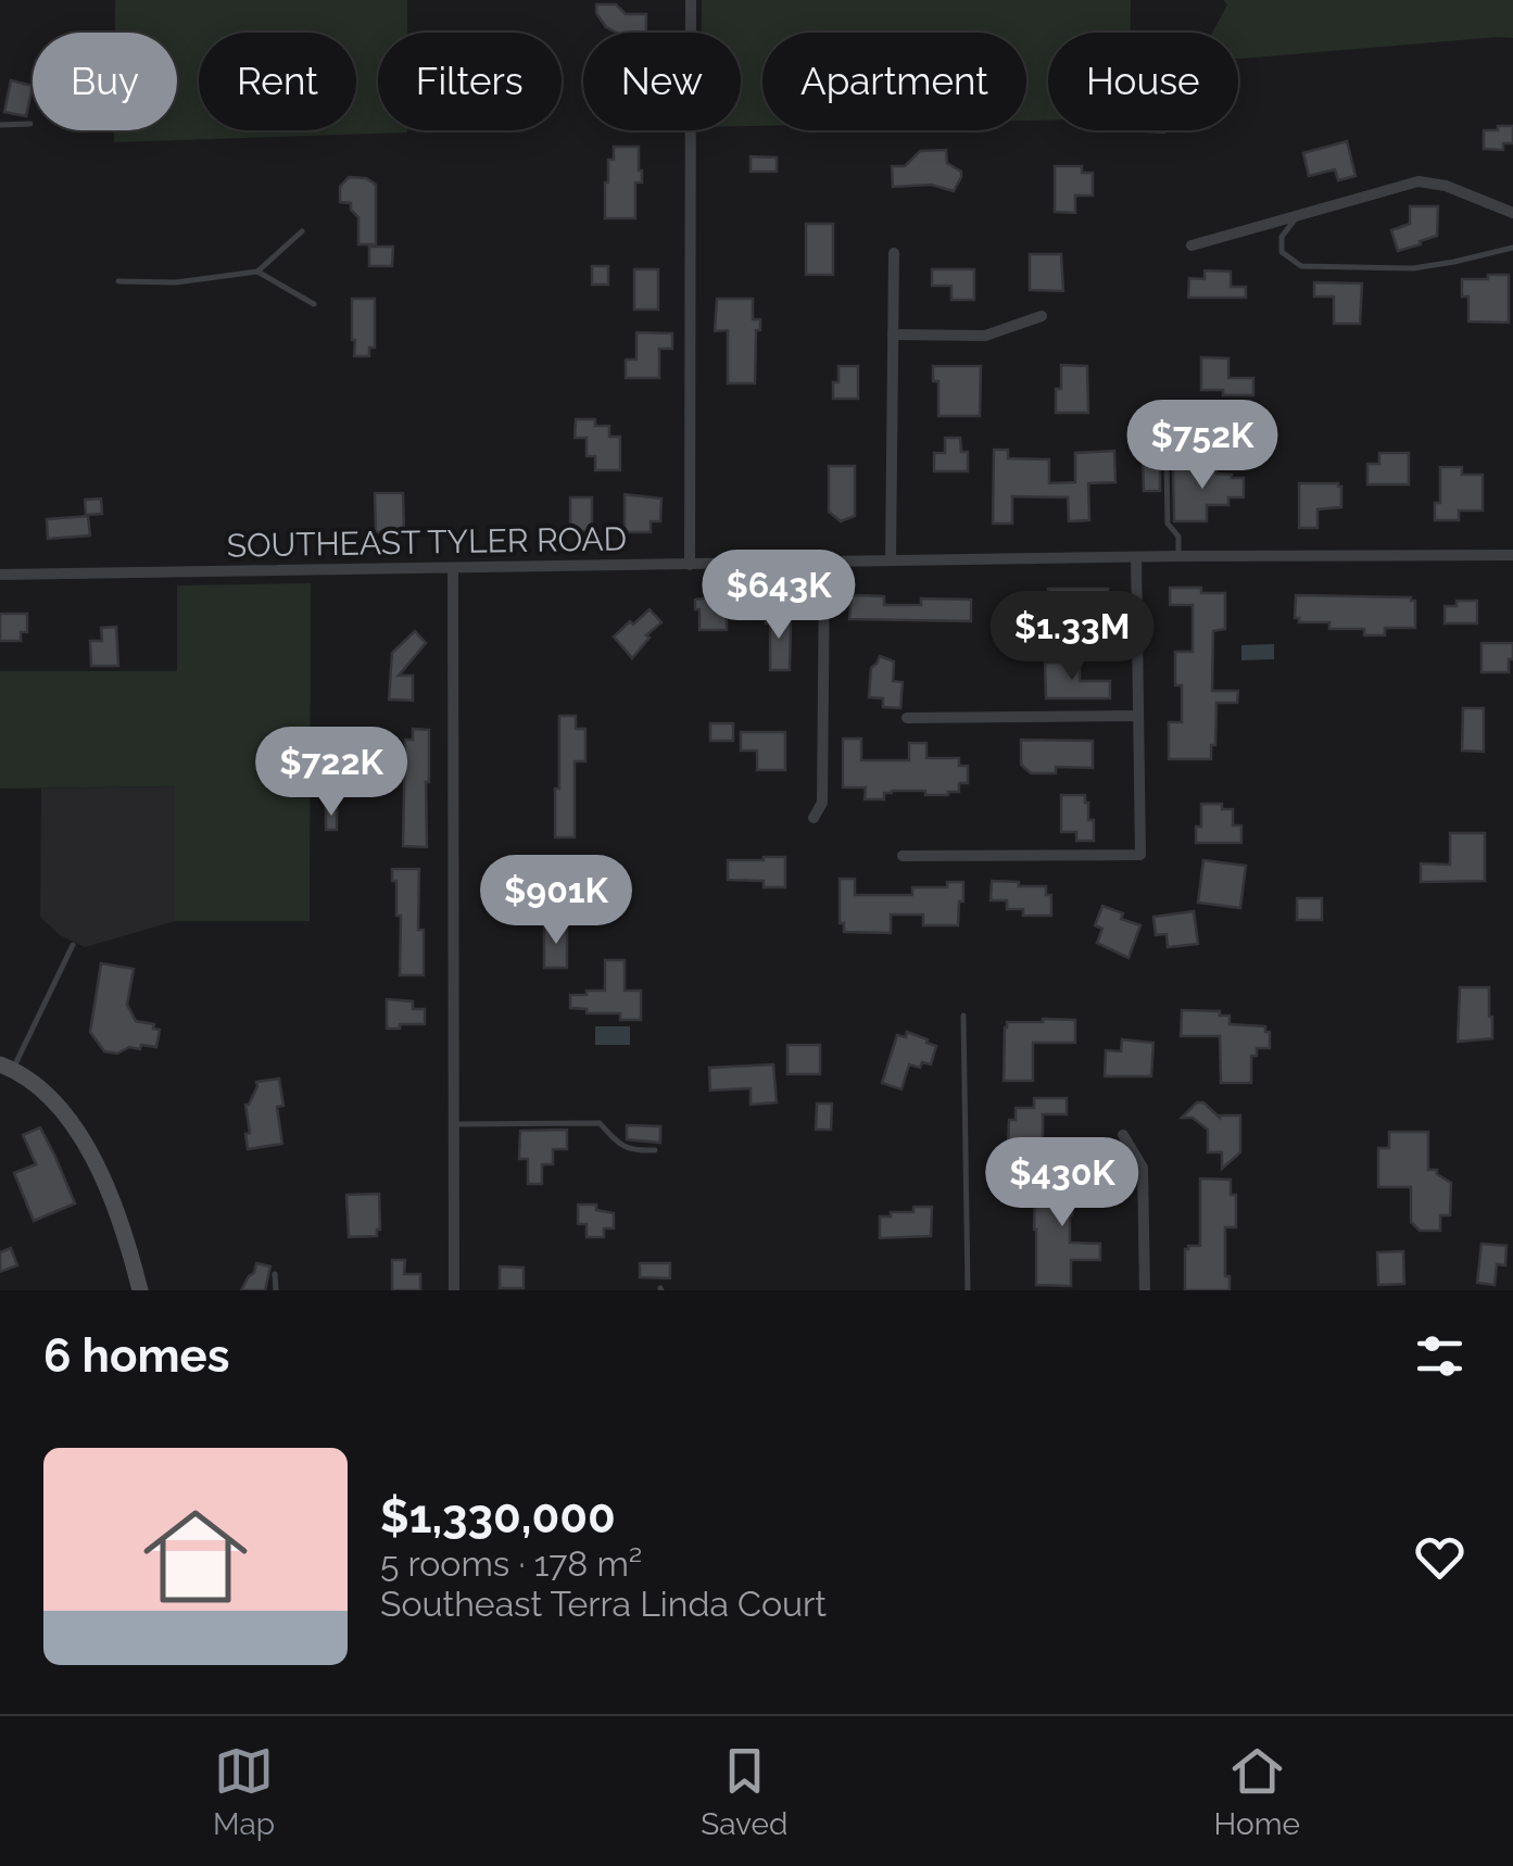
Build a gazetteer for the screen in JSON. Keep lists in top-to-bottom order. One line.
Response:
{"streets":{"street":["SOUTHEAST TYLER ROAD"]},"page":{"chip":["Buy","Rent","Filters","New","Apartment","House"],"price":["$752K","$643K","$1.33M","$722K","$901K","$430K"],"heading":"6 homes","list":[{"name":"$1,330,000","note":"5 rooms · 178 m² · Southeast Terra Linda Court"}],"tabs":["Map","Saved","Home"]}}
